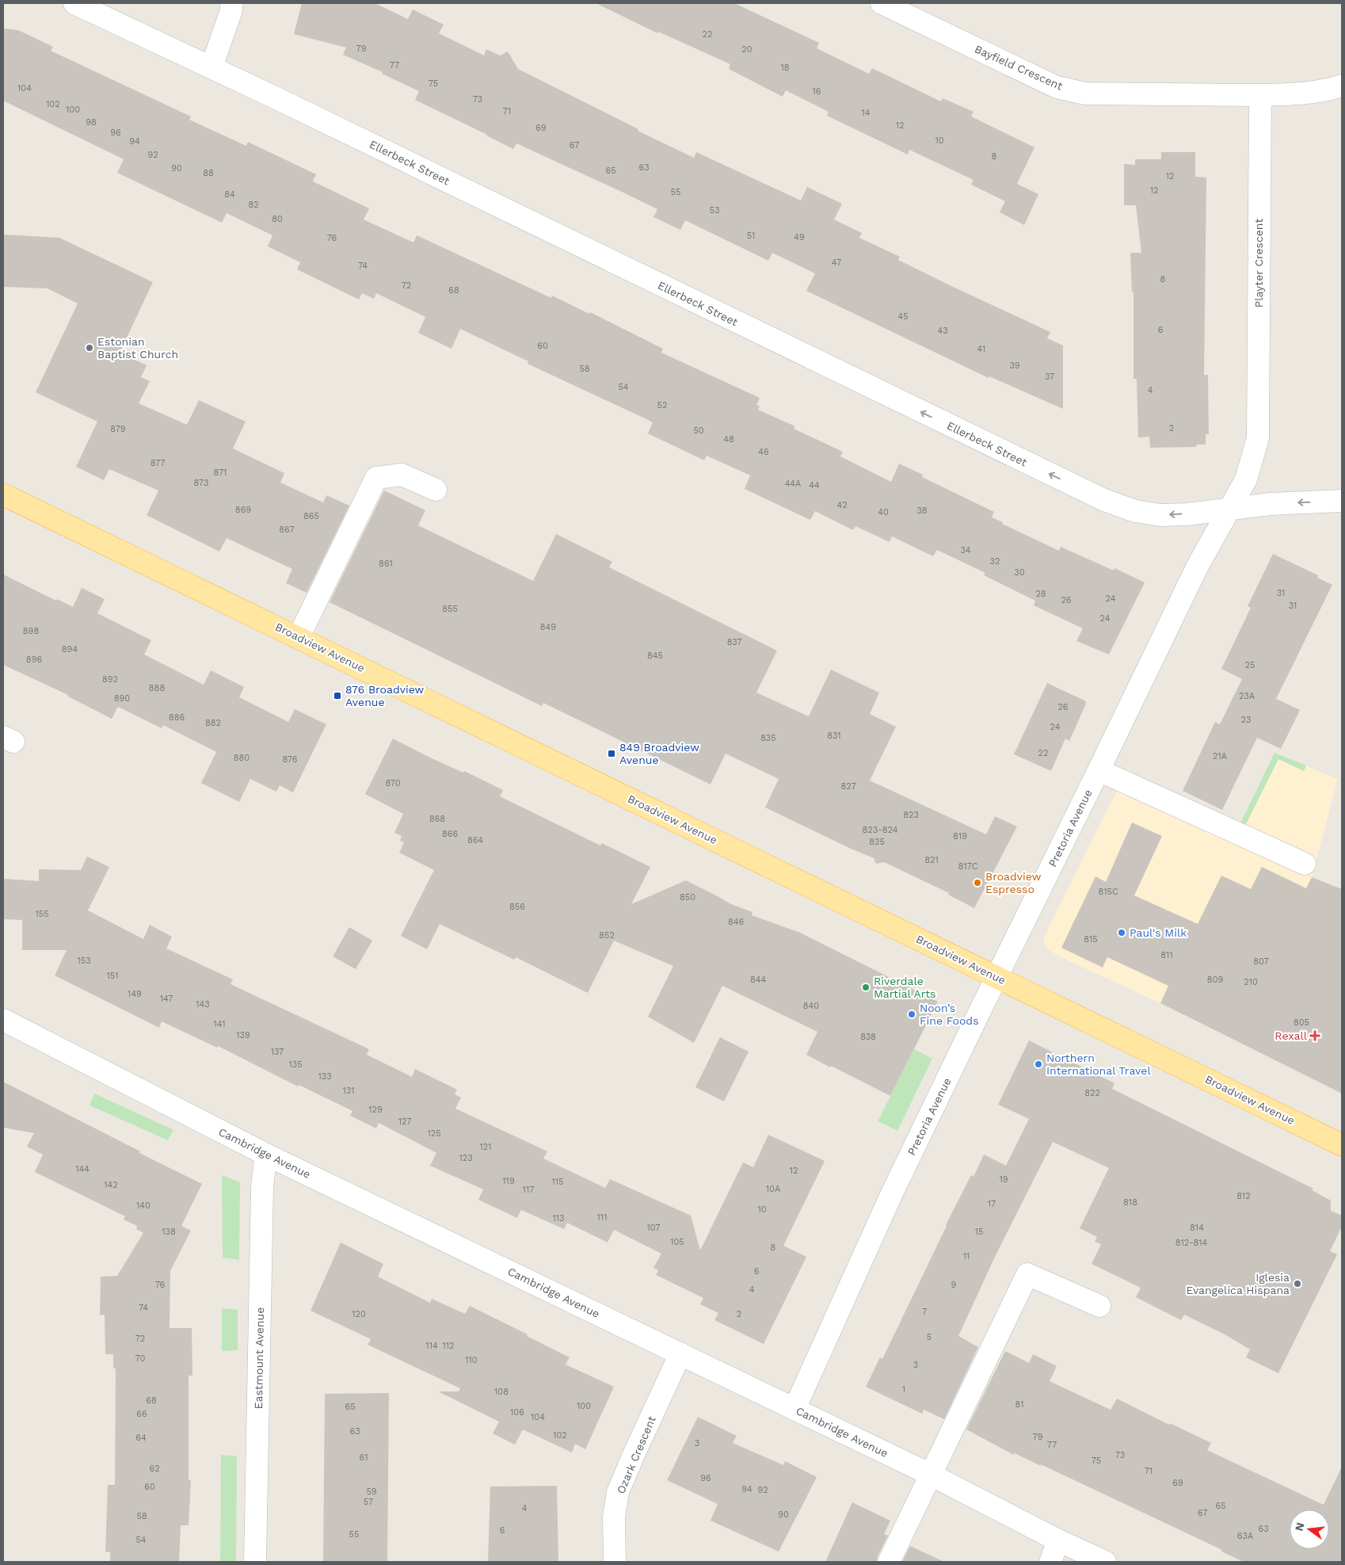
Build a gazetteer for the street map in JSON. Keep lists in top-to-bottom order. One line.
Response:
{"streets":{"main road":["Broadview Avenue"],"street":["Bayfield Crescent","Ellerbeck Street","Playter Crescent","Pretoria Avenue","Cambridge Avenue","Eastmount Avenue","Ozark Crescent"]},"crossings":[["Bayfield Crescent","Playter Crescent"],["Ellerbeck Street","Playter Crescent"],["Ellerbeck Street","Pretoria Avenue"],["Playter Crescent","Pretoria Avenue"],["Broadview Avenue","Pretoria Avenue"],["Pretoria Avenue","Cambridge Avenue"],["Cambridge Avenue","Eastmount Avenue"],["Cambridge Avenue","Ozark Crescent"]],"one_way":["Ellerbeck Street"],"places":{"other":["Estonian Baptist Church","Broadview Espresso","Paul's Milk","Riverdale Martial Arts","Noon’s Fine Foods","Northern International Travel","Iglesia Evangelica Hispana"],"transit":["876 Broadview Avenue","849 Broadview Avenue"],"health":["Rexall"]},"house_numbers":["22","79","20","77","18","75","104","16","73","102","100","71","14","98","12","69","96","10","94","67","92","8","63","90","65","88","12","12","55","84","82","53","80","51","49","76","47","74","8","72","68","45","6","43","60","41","39","58","37","54","4","52","2","879","50","48","46","877","871","873","44A","44","42","869","38","40","865","867","34","32","861","30","31","28","24","26","31","855","24","849","898","837","894","845","896","25","892","888","23A","890","26","886","23","882","24","831","835","22","21A","880","876","870","827","823","868","823-824","866","819","864","825","821","817C","815C","850","856","155","846","852","815","811","153","807","151","844","809","210","149","147","143","840","805","141","139","838","137","135","133","131","822","129","127","125","121","123","144","12","19","119","115","142","10A","117","812","818","17","140","10","111","113","107","814","138","15","105","812-814","8","11","6","76","9","4","74","7","120","2","5","72","114","112","70","110","3","1","108","68","81","100","65","106","66","104","63","102","79","64","3","77","73","61","75","62","71","96","69","60","94","92","59","57","65","4","67","90","58","63","6","55","63A","54"],"north":"left"}
